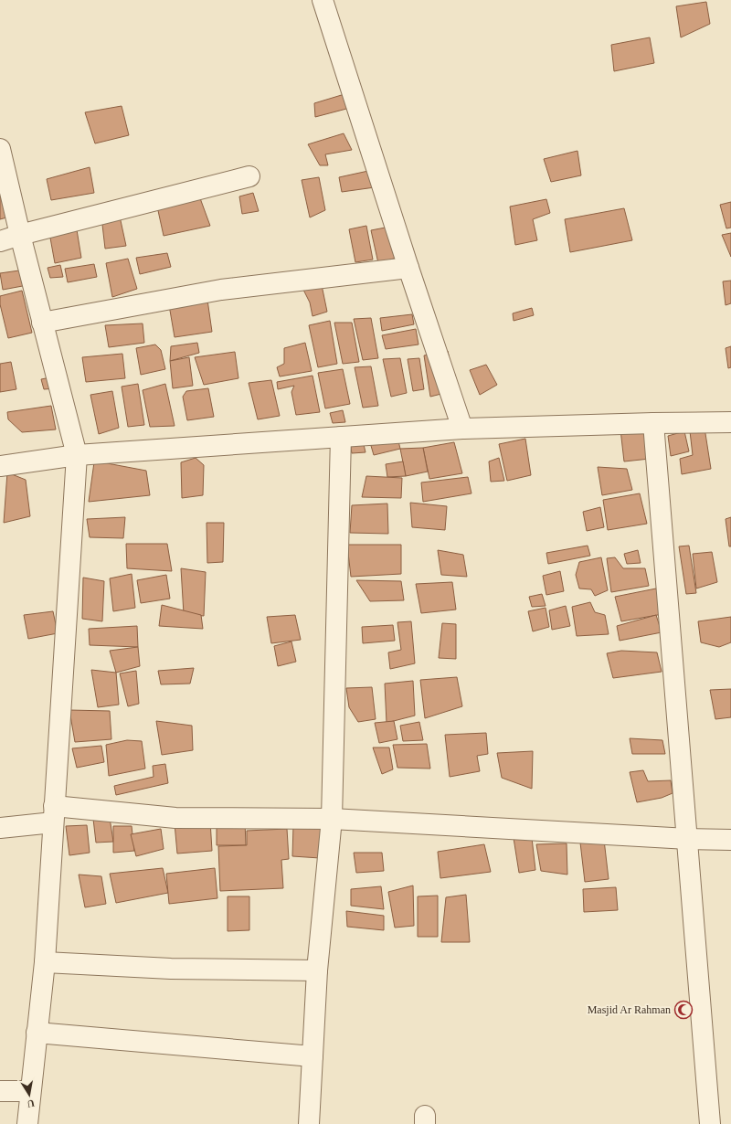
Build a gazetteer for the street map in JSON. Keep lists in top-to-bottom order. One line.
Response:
{"places":{"mosque":["Masjid Ar Rahman"]},"north":"bottom"}
